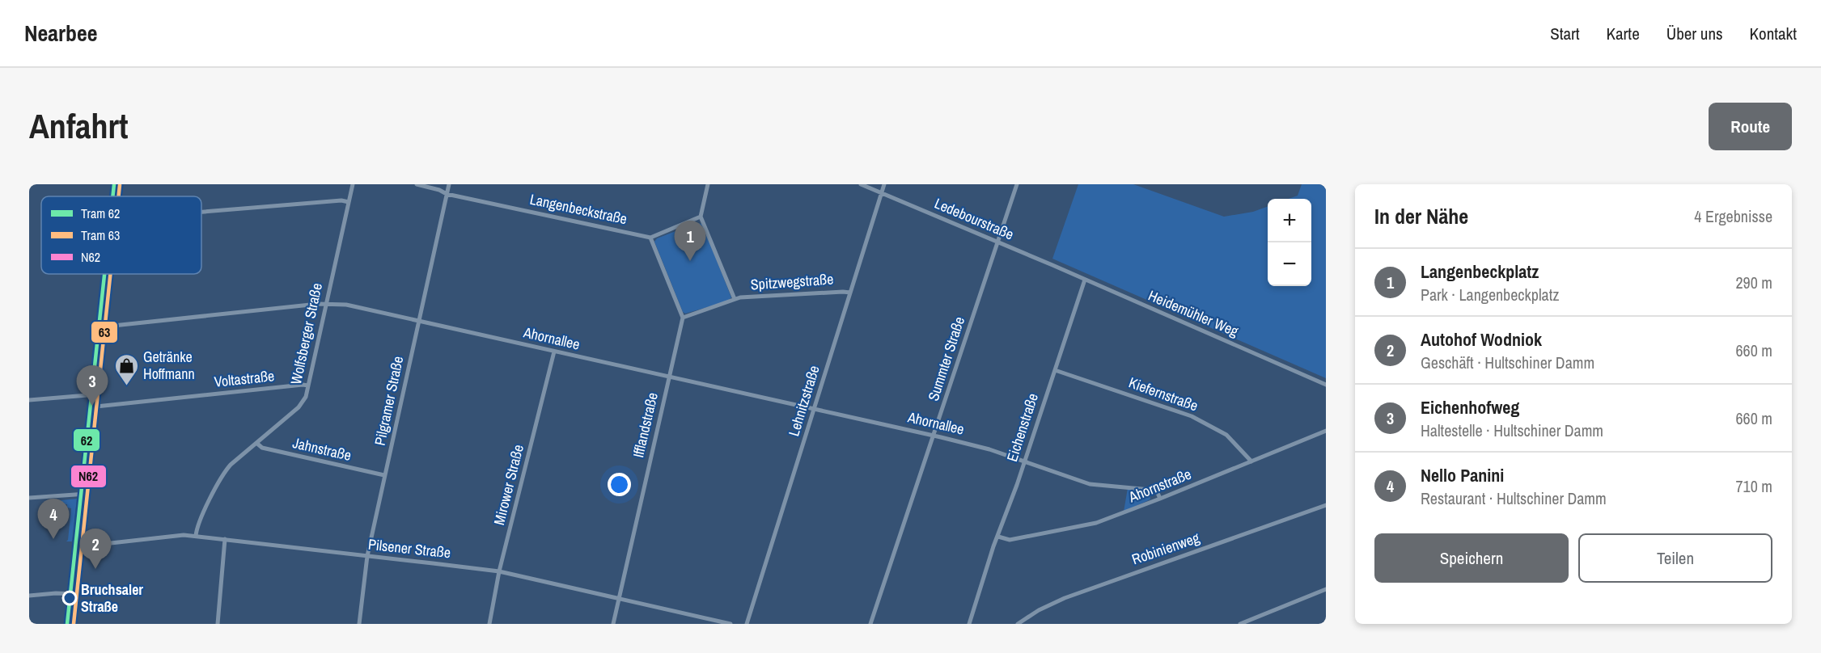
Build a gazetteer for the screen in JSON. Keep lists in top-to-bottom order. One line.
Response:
{"streets":{"street":["Langenbeckstraße","Ledebourstraße","Spitzwegstraße","Heidemühler Weg","Wolfsberger Straße","Ahornallee","Summter Straße","Voltastraße","Kiefernstraße","Pilgramer Straße","Lehnitzstraße","Ifflandstraße","Eichenstraße","Jahnstraße","Mirower Straße","Ahornstraße","Pilsener Straße","Robinienweg"]},"crossings":[["Langenbeckstraße","Pilgramer Straße"],["Ledebourstraße","Heidemühler Weg"],["Ledebourstraße","Summter Straße"],["Ledebourstraße","Lehnitzstraße"],["Spitzwegstraße","Lehnitzstraße"],["Spitzwegstraße","Ifflandstraße"],["Heidemühler Weg","Eichenstraße"],["Wolfsberger Straße","Ahornallee"],["Wolfsberger Straße","Voltastraße"],["Wolfsberger Straße","Jahnstraße"],["Wolfsberger Straße","Pilsener Straße"],["Ahornallee","Summter Straße"],["Ahornallee","Pilgramer Straße"],["Ahornallee","Lehnitzstraße"],["Ahornallee","Ifflandstraße"],["Ahornallee","Eichenstraße"],["Ahornallee","Mirower Straße"],["Ahornallee","Ahornstraße"],["Kiefernstraße","Eichenstraße"],["Kiefernstraße","Ahornstraße"],["Pilgramer Straße","Jahnstraße"],["Pilgramer Straße","Pilsener Straße"],["Ifflandstraße","Pilsener Straße"],["Eichenstraße","Ahornstraße"],["Mirower Straße","Pilsener Straße"]],"places":{"shop":["Getränke Hoffmann"],"other":["Bruchsaler Straße"]},"lines":["tram line 62","transit line N62","tram line 63"],"legend":["Tram 62","Tram 63","N62"],"page":{"header":"Nearbee","nav":["Start","Karte","Über uns","Kontakt"],"buttons":["Route",["Speichern","Teilen"]],"title":"Anfahrt","heading":["In der Nähe","4 Ergebnisse"],"map_buttons":["+","−"],"pins":["1","3","4","2"],"list":[{"mark":"1","name":"Langenbeckplatz","note":"Park · Langenbeckplatz","value":"290 m"},{"mark":"2","name":"Autohof Wodniok","note":"Geschäft · Hultschiner Damm","value":"660 m"},{"mark":"3","name":"Eichenhofweg","note":"Haltestelle · Hultschiner Damm","value":"660 m"},{"mark":"4","name":"Nello Panini","note":"Restaurant · Hultschiner Damm","value":"710 m"}]}}
